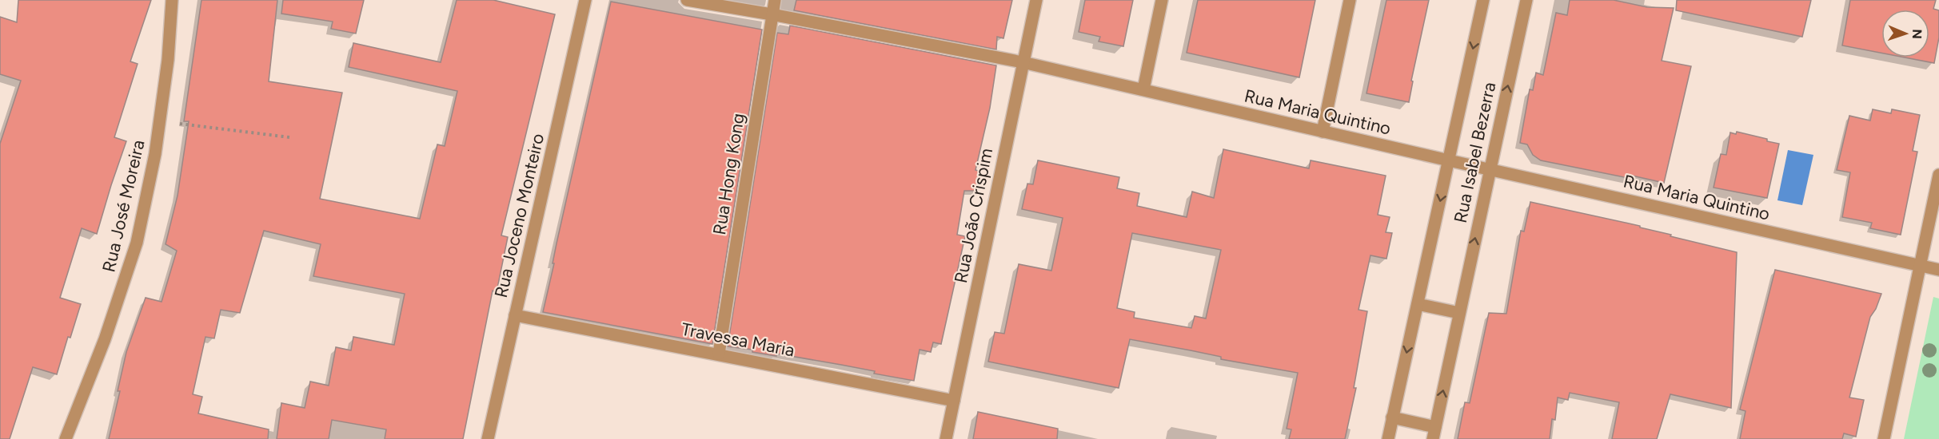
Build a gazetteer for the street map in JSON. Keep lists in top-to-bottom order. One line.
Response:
{"streets":{"street":["Rua Maria Quintino","Rua Isabel Bezerra","Rua Hong Kong","Rua José Moreira","Rua Joceno Monteiro","Rua João Crispim","Travessa Maria"]},"crossings":[["Rua Maria Quintino","Rua Isabel Bezerra"],["Rua Maria Quintino","Rua Hong Kong"],["Rua Maria Quintino","Rua João Crispim"],["Rua Hong Kong","Travessa Maria"],["Rua Joceno Monteiro","Travessa Maria"],["Rua João Crispim","Travessa Maria"]],"north":"right"}
